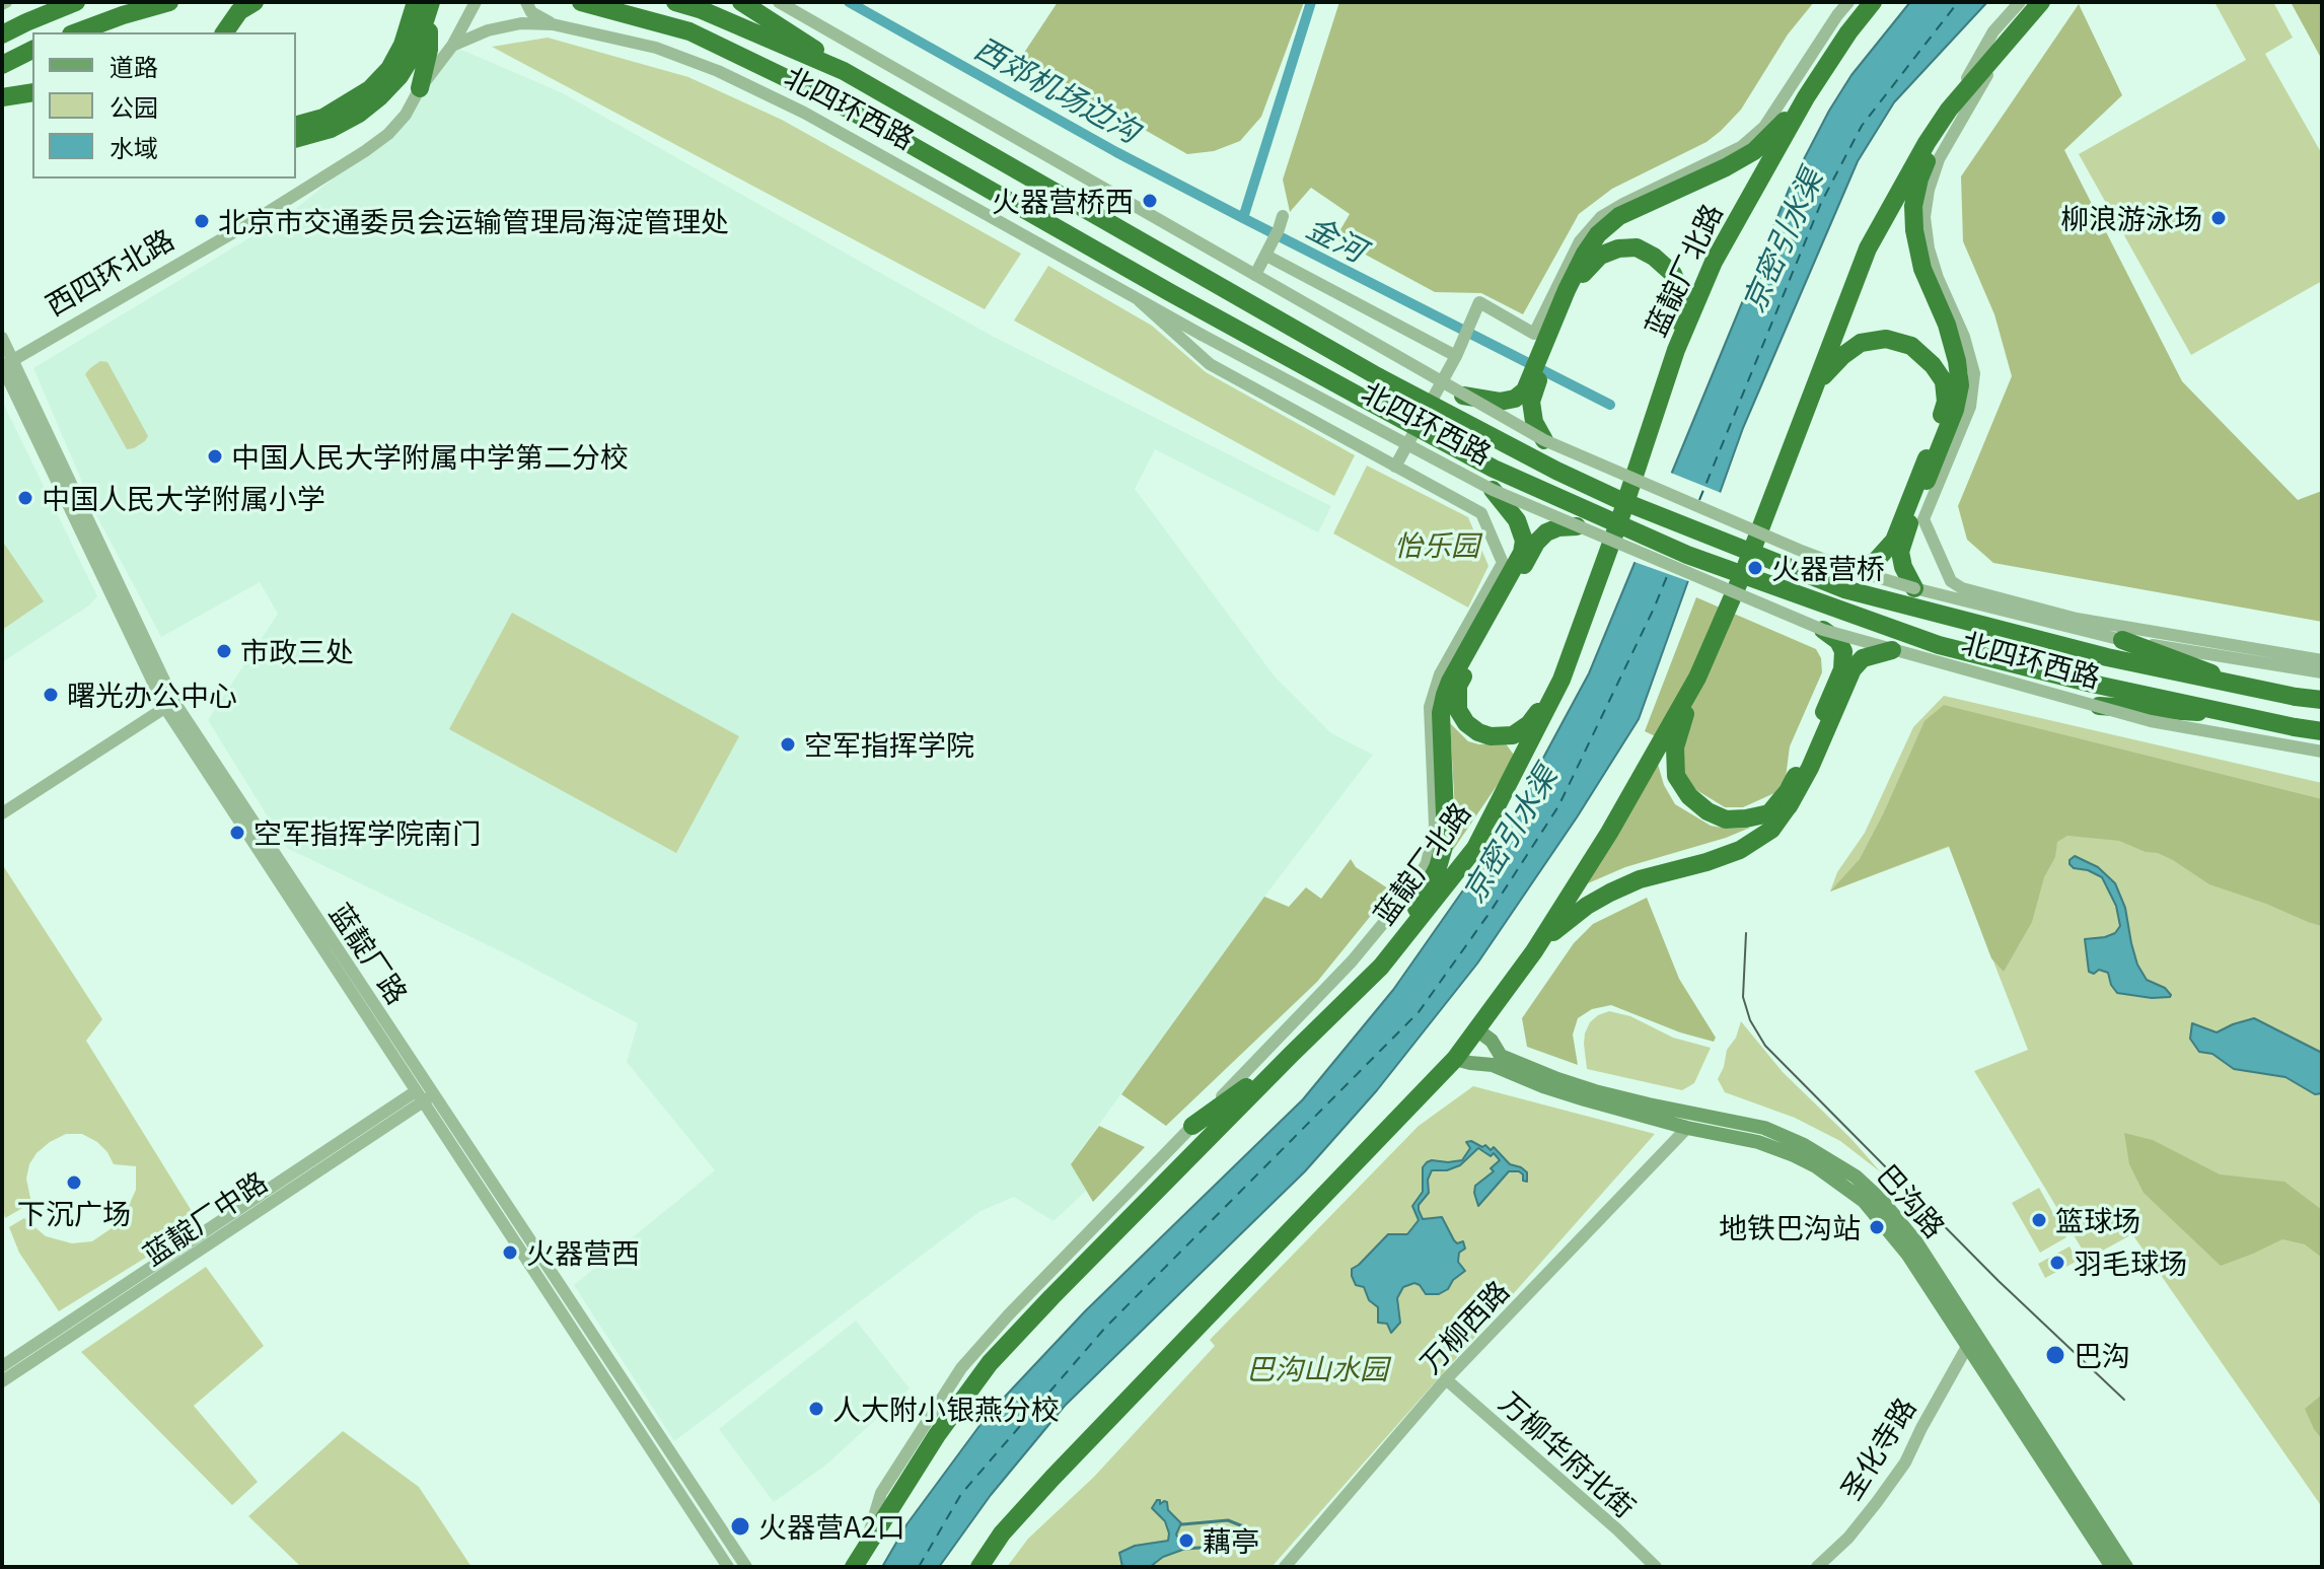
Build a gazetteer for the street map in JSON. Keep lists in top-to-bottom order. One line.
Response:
{"streets":{"highway":["北四环西路","蓝靛厂北路"],"main road":["巴沟路"],"street":["西四环北路","蓝靛厂路","蓝靛厂中路","万柳西路","圣化寺路","万柳华府北街"]},"crossings":[["西四环北路","蓝靛厂路"],["蓝靛厂路","蓝靛厂中路"],["巴沟路","万柳西路"],["巴沟路","圣化寺路"],["万柳西路","万柳华府北街"]],"water":["西郊机场边沟","金河","京密引水渠"],"parks":["怡乐园","巴沟山水园"],"places":["火器营桥西","柳浪游泳场","北京市交通委员会运输管理局海淀管理处","中国人民大学附属中学第二分校","中国人民大学附属小学","火器营桥","市政三处","曙光办公中心","空军指挥学院","空军指挥学院南门","下沉广场","篮球场","地铁巴沟站","火器营西","羽毛球场","巴沟","人大附小银燕分校","火器营A2口","藕亭"],"legend":["道路","公园","水域"]}
